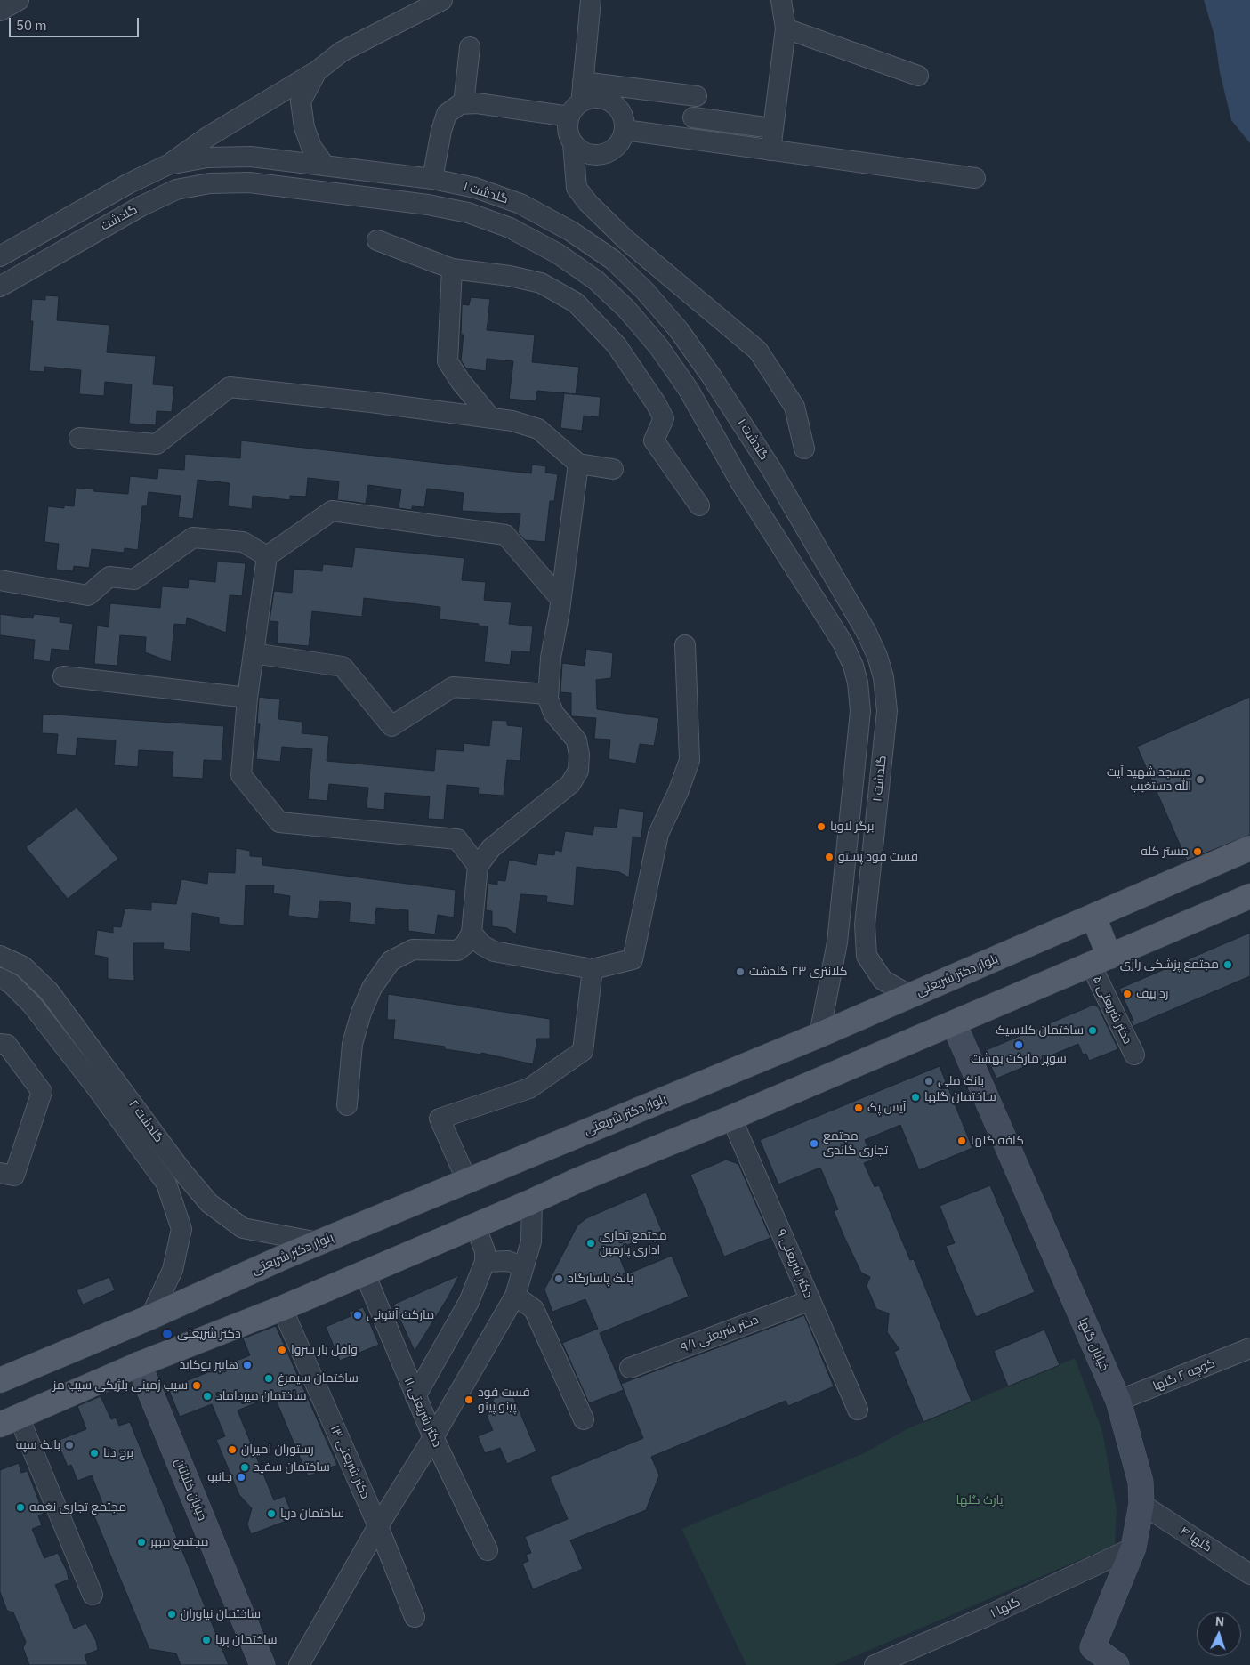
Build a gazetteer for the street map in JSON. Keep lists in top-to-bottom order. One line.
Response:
{"streets":{"main road":["بلوار دکتر شریعتی"],"street":["گلدشت ۱","گلدشت","۵ دکتر شریعتی","گلدشت ۲","دکتر شریعتی ۹","دکتر شریعتی ۹/۱","خیابان گلها","کوچه ۲ گلها","۱۱ دکتر شریعتی","۱۳ دکتر شریعتی","خیابان خلبانان","۴ گلها","۱ گلها"]},"crossings":[["گلدشت ۱","گلدشت"],["گلدشت ۱","بلوار دکتر شریعتی"],["بلوار دکتر شریعتی","گلدشت ۲"],["دکتر شریعتی ۹","دکتر شریعتی ۹/۱"],["خیابان گلها","کوچه ۲ گلها"],["خیابان گلها","۴ گلها"],["خیابان گلها","۱ گلها"]],"parks":["پارک گلها"],"places":["مسجد شهید آیت الله دستغیب","برگر لاویا","مستر کله","فست فود پَستو","مجتمع پزشکی رازی","کلانتری ۲۳ گلدشت","رد بیف","ساختمان کلاسیک","سوپر مارکت بهشت","بانک ملی","ساختمان گلها","آیس پک","کافه گلها","مجتمع تجاری گاندی","مجتمع تجاری اداری پارمین","بانک پاسارگاد","مارکت آنتونی","دکتر شریعتی","وافل بار سروا","هایپر یوکابد","ساختمان سیمرغ","سیب زمینی بلژیکی سیب مز","ساختمان میرداماد","فست فود پینو پینو","بانک سپه","رستوران امیران","برج دنا","ساختمان سفید","جانبو","مجتمع تجاری نغمه","ساختمان دریا","مجتمع مهر","ساختمان نیاوران","ساختمان پریا"],"scale_bar":"50 m","north":"top"}
